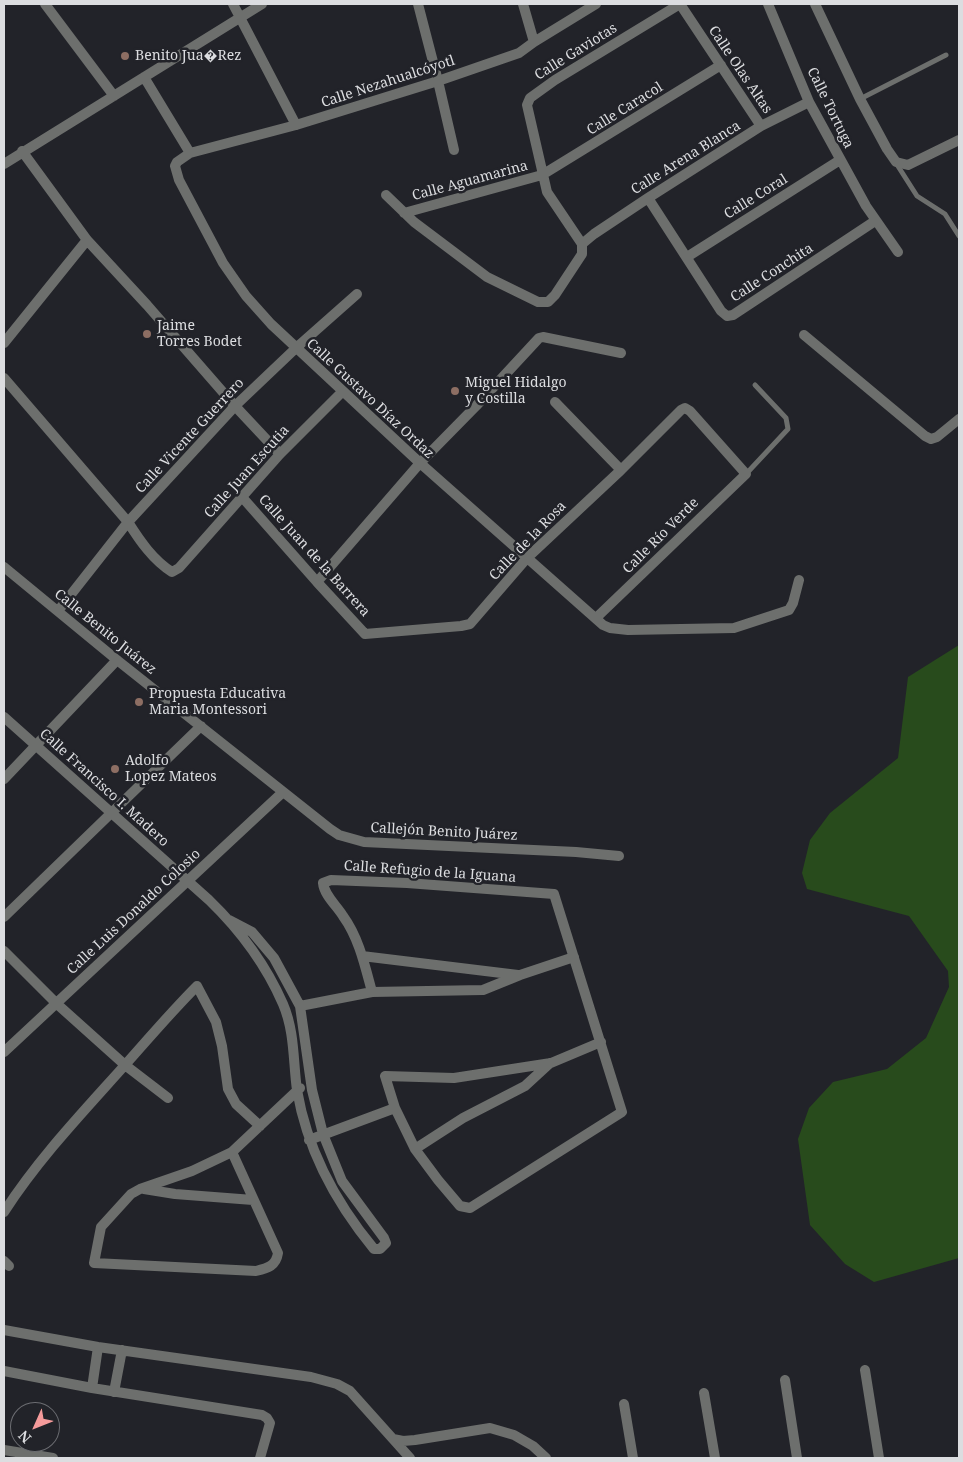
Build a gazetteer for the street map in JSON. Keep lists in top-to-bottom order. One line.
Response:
{"streets":{"street":["Calle Gaviotas","Calle Olas Altas","Calle Nezahualcóyotl","Calle Tortuga","Calle Caracol","Calle Arena Blanca","Calle Aguamarina","Calle Coral","Calle Conchita","Calle Gustavo Díaz Ordaz","Calle Vicente Guerrero","Calle Juan Escutia","Calle Río Verde","Calle de la Rosa","Calle Juan de la Barrera","Calle Benito Juárez","Calle Francisco I. Madero","Callejón Benito Juárez","Calle Refugio de la Iguana","Calle Luis Donaldo Colosio"]},"crossings":[["Calle Gaviotas","Calle Olas Altas"],["Calle Gaviotas","Calle Caracol"],["Calle Gaviotas","Calle Arena Blanca"],["Calle Gaviotas","Calle Aguamarina"],["Calle Olas Altas","Calle Caracol"],["Calle Olas Altas","Calle Arena Blanca"],["Calle Nezahualcóyotl","Calle Gustavo Díaz Ordaz"],["Calle Tortuga","Calle Arena Blanca"],["Calle Tortuga","Calle Coral"],["Calle Tortuga","Calle Conchita"],["Calle Caracol","Calle Aguamarina"],["Calle Arena Blanca","Calle Conchita"],["Calle Coral","Calle Conchita"],["Calle Gustavo Díaz Ordaz","Calle Vicente Guerrero"],["Calle Gustavo Díaz Ordaz","Calle Juan Escutia"],["Calle Gustavo Díaz Ordaz","Calle Río Verde"],["Calle Gustavo Díaz Ordaz","Calle de la Rosa"],["Calle Vicente Guerrero","Calle Juan Escutia"],["Calle Vicente Guerrero","Calle Benito Juárez"],["Calle Juan Escutia","Calle Juan de la Barrera"],["Calle Río Verde","Calle de la Rosa"],["Calle de la Rosa","Calle Juan de la Barrera"],["Calle Benito Juárez","Callejón Benito Juárez"],["Calle Benito Juárez","Calle Luis Donaldo Colosio"],["Calle Francisco I. Madero","Calle Luis Donaldo Colosio"],["Callejón Benito Juárez","Calle Luis Donaldo Colosio"]],"places":["Benito Jua�Rez","Jaime Torres Bodet","Miguel Hidalgo y Costilla","Propuesta Educativa Maria Montessori","Adolfo Lopez Mateos"],"north":"bottom left"}
